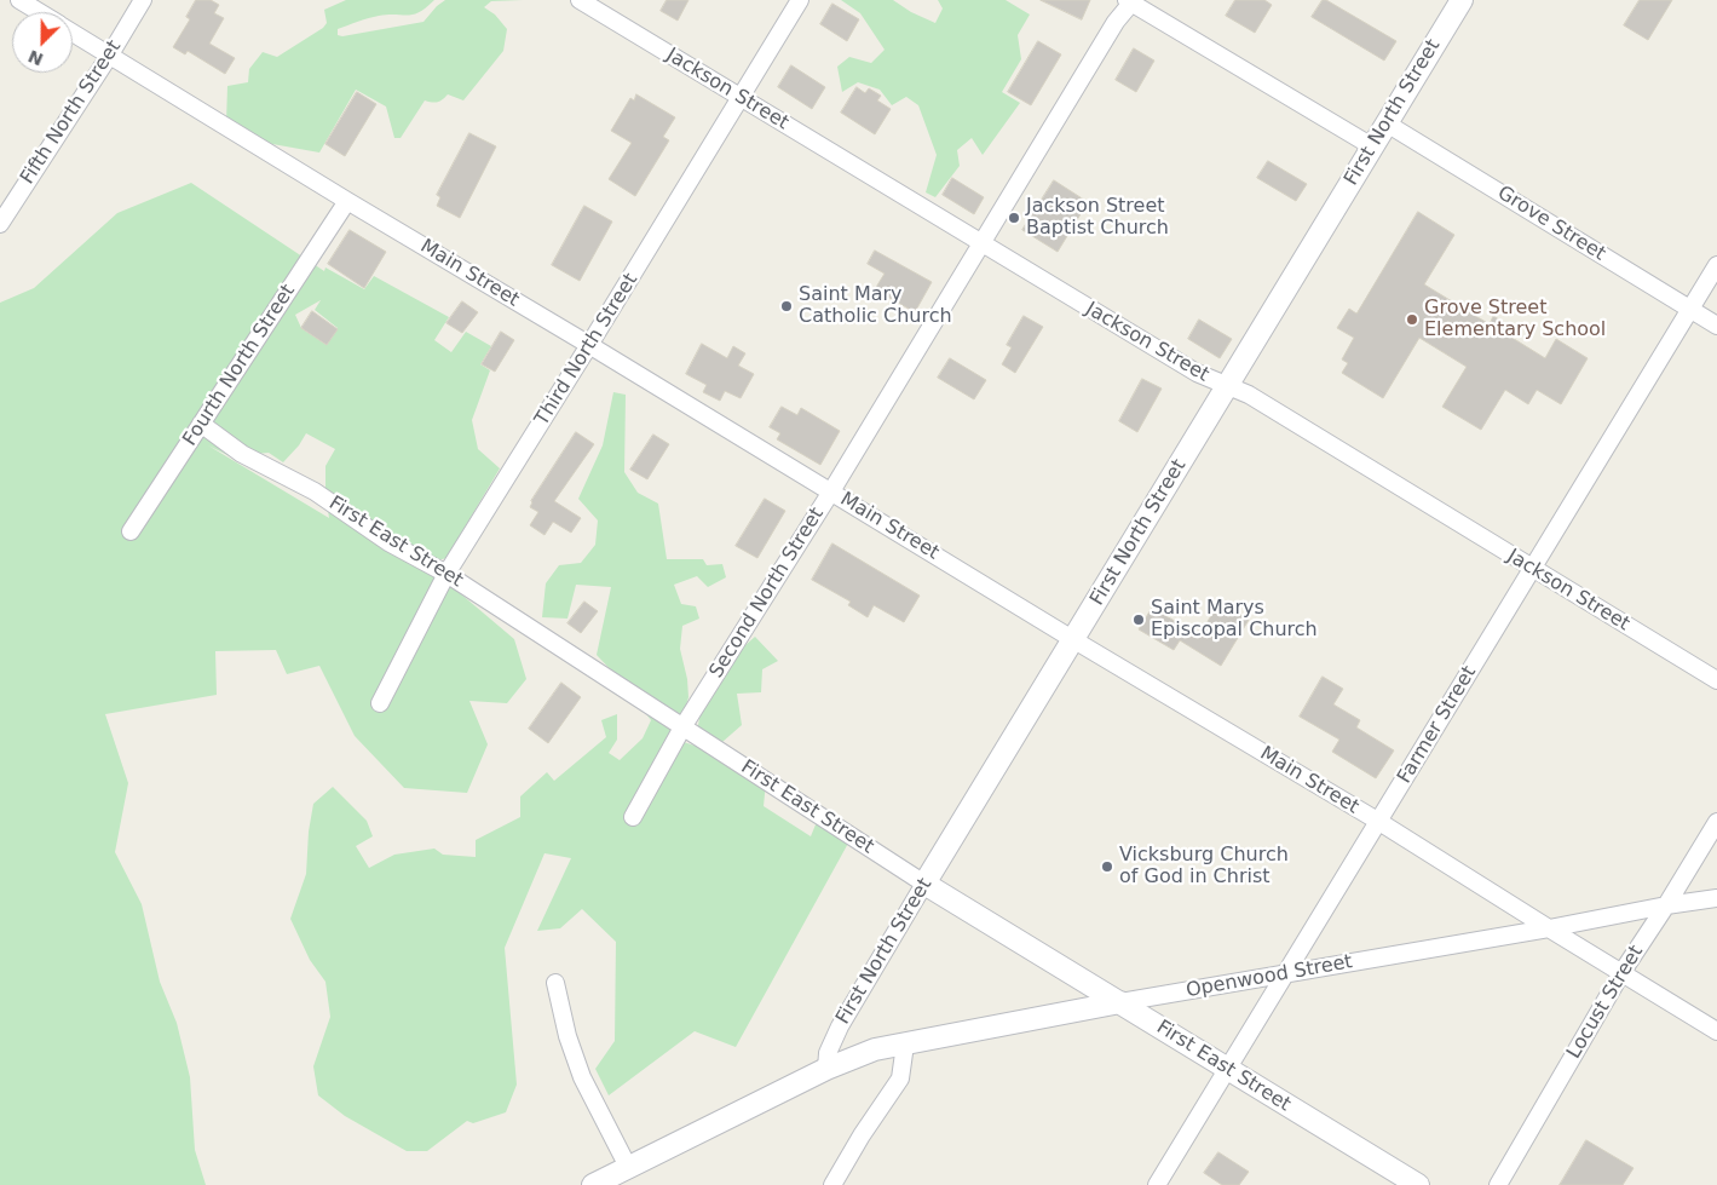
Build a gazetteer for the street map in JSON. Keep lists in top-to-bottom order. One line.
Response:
{"streets":{"street":["Jackson Street","Fifth North Street","First North Street","Grove Street","Main Street","Third North Street","Fourth North Street","First East Street","Second North Street","Farmer Street","Openwood Street","Locust Street"]},"crossings":[["Jackson Street","First North Street"],["Jackson Street","Third North Street"],["Jackson Street","Second North Street"],["Jackson Street","Farmer Street"],["Fifth North Street","Main Street"],["First North Street","Grove Street"],["First North Street","Main Street"],["First North Street","First East Street"],["First North Street","Openwood Street"],["Grove Street","Farmer Street"],["Main Street","Third North Street"],["Main Street","Fourth North Street"],["Main Street","Second North Street"],["Main Street","Farmer Street"],["Main Street","Openwood Street"],["Main Street","Locust Street"],["Third North Street","First East Street"],["Fourth North Street","First East Street"],["First East Street","Second North Street"],["First East Street","Farmer Street"],["First East Street","Openwood Street"],["Farmer Street","Openwood Street"],["Openwood Street","Locust Street"]],"places":["Jackson Street Baptist Church","Saint Mary Catholic Church","Grove Street Elementary School","Saint Marys Episcopal Church","Vicksburg Church of God in Christ"],"north":"bottom left"}
